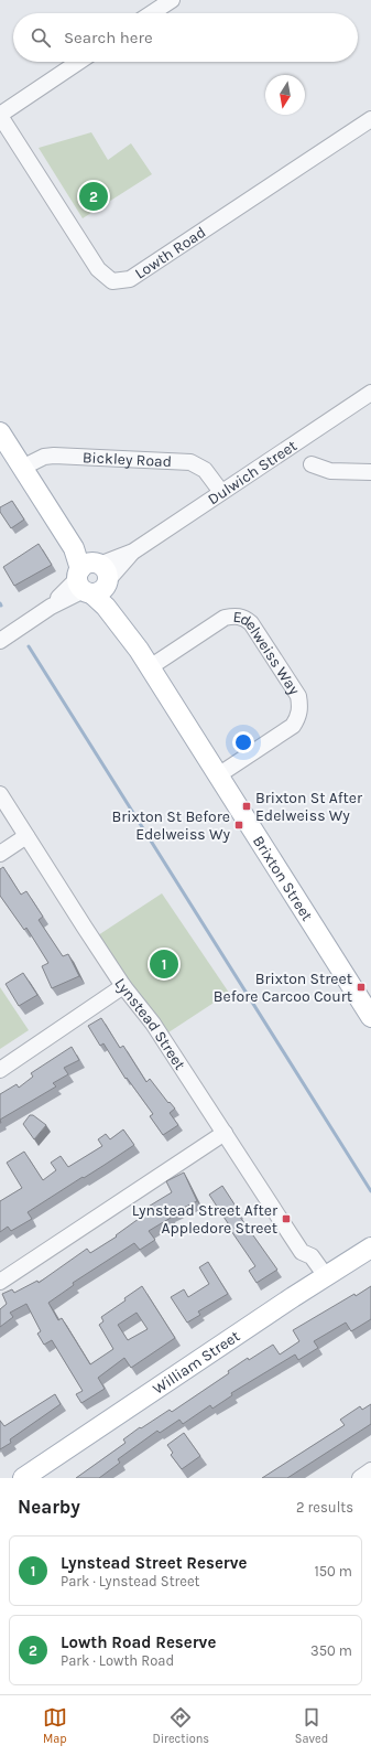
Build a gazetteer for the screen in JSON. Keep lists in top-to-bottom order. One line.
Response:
{"streets":{"main road":["Brixton Street","William Street"],"street":["Lowth Road","Bickley Road","Dulwich Street","Edelweiss Way","Lynstead Street"]},"crossings":[["Bickley Road","Dulwich Street"],["Bickley Road","Brixton Street"],["Dulwich Street","Brixton Street"],["Edelweiss Way","Brixton Street"],["Lynstead Street","William Street"]],"places":{"transit":["Brixton St After Edelweiss Wy","Brixton St Before Edelweiss Wy","Brixton Street Before Carcoo Court","Lynstead Street After Appledore Street"]},"north":"bottom","page":{"search":"Search here","pins":["2","1"],"heading":["Nearby","2 results"],"list":[{"mark":"1","name":"Lynstead Street Reserve","note":"Park · Lynstead Street","value":"150 m"},{"mark":"2","name":"Lowth Road Reserve","note":"Park · Lowth Road","value":"350 m"}],"nav":["Map","Directions","Saved"]}}
